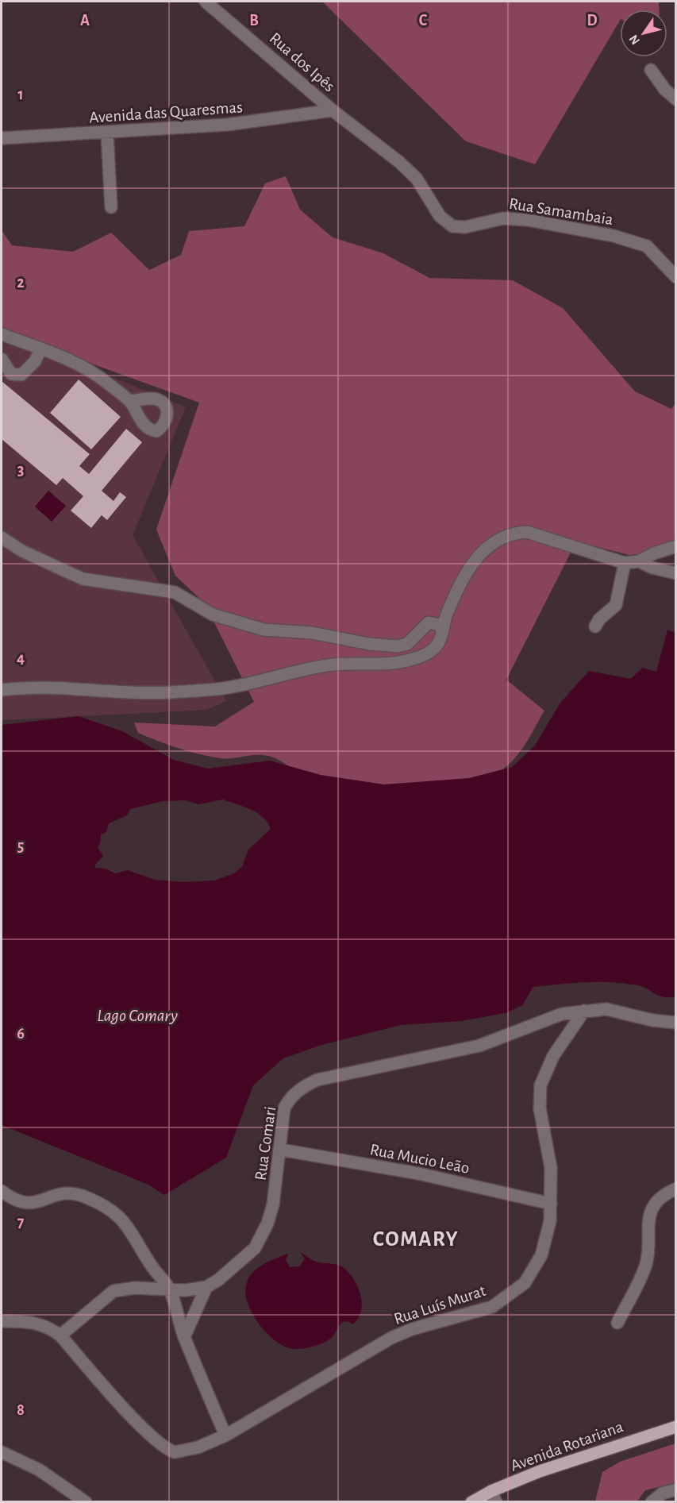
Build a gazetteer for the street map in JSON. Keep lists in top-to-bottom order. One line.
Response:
{"streets":{"main road":["Avenida Rotariana"],"street":["Rua dos Ipês","Avenida das Quaresmas","Rua Samambaia","Rua Comari","Rua Mucio Leão","Rua Luís Murat"]},"crossings":[["Rua dos Ipês","Avenida das Quaresmas"],["Rua dos Ipês","Rua Samambaia"],["Avenida das Quaresmas","Rua Samambaia"],["Rua Comari","Rua Mucio Leão"],["Rua Comari","Rua Luís Murat"],["Rua Mucio Leão","Rua Luís Murat"]],"districts":["COMARY"],"water":["Lago Comary"],"north":"bottom left","grid":{"columns":["A","B","C","D"],"rows":["1","2","3","4","5","6","7","8"]}}
